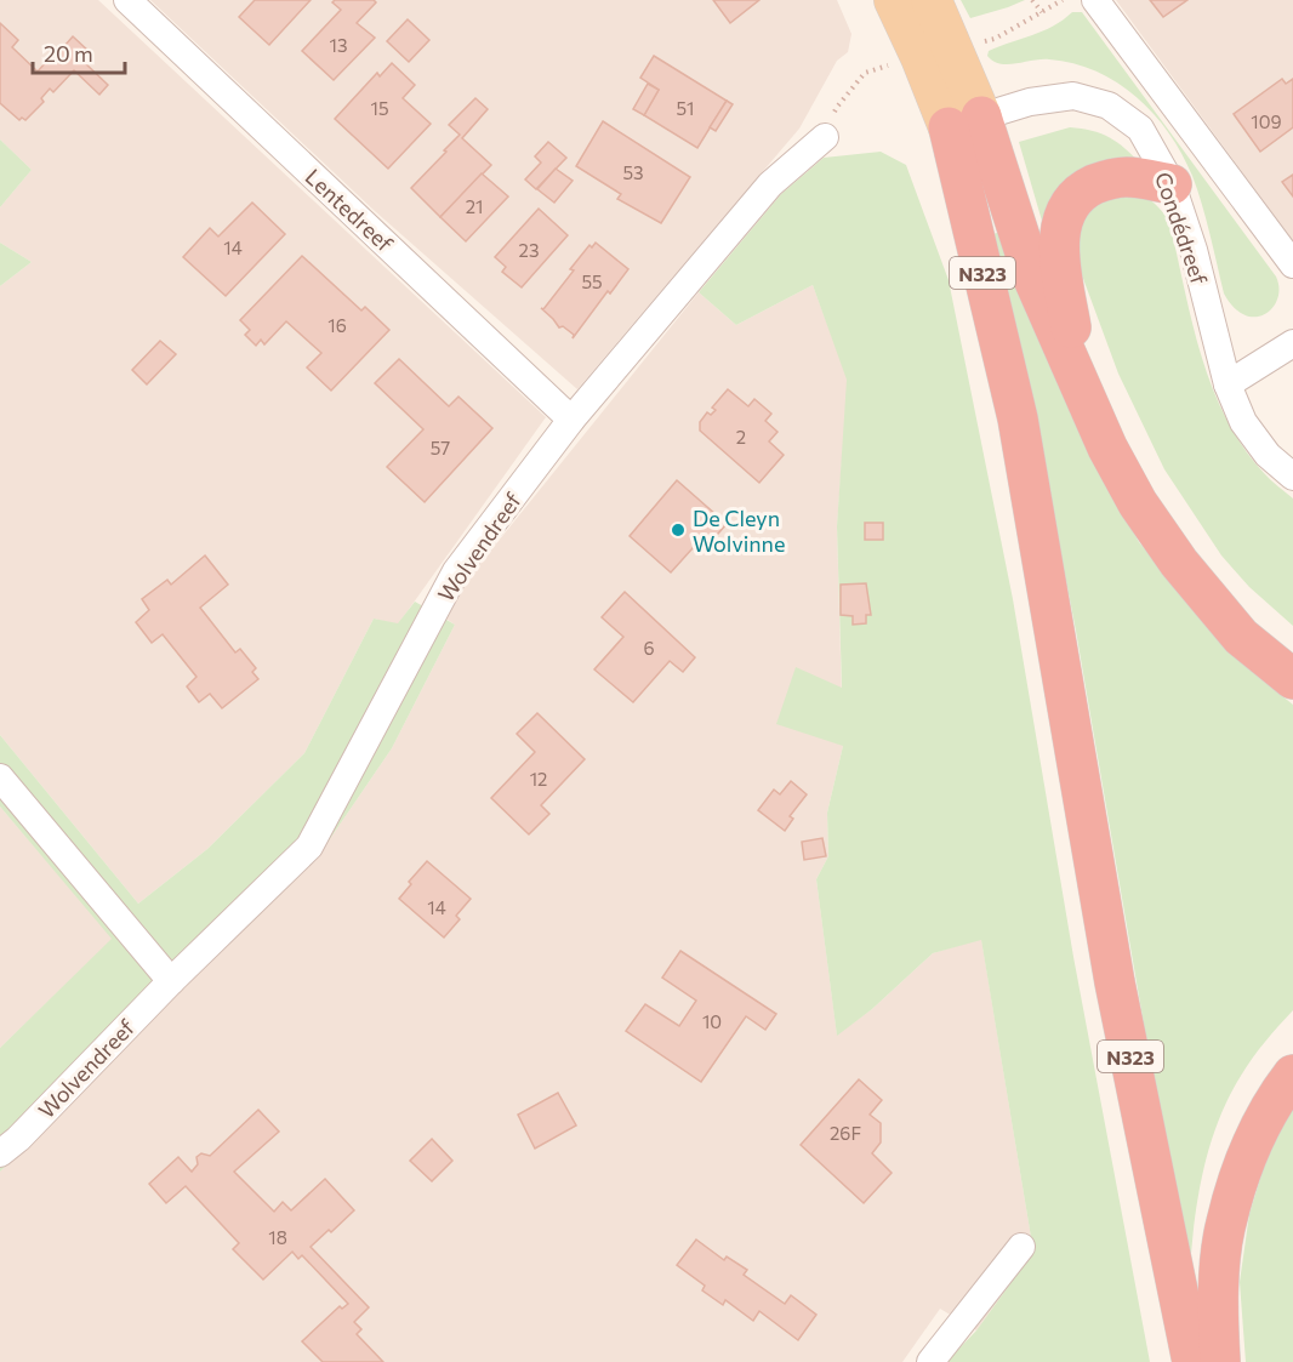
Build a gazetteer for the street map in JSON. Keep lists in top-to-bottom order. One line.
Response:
{"streets":{"highway":["N323"],"street":["Lentedreef","Condédreef","Wolvendreef"]},"crossings":[["Lentedreef","Wolvendreef"],["Condédreef","N323"]],"places":["De Cleyn Wolvinne"],"house_numbers":["13","15","51","109","53","21","14","23","55","16","2","57","6","12","14","10","26F","18"],"scale_bar":"20 m"}
